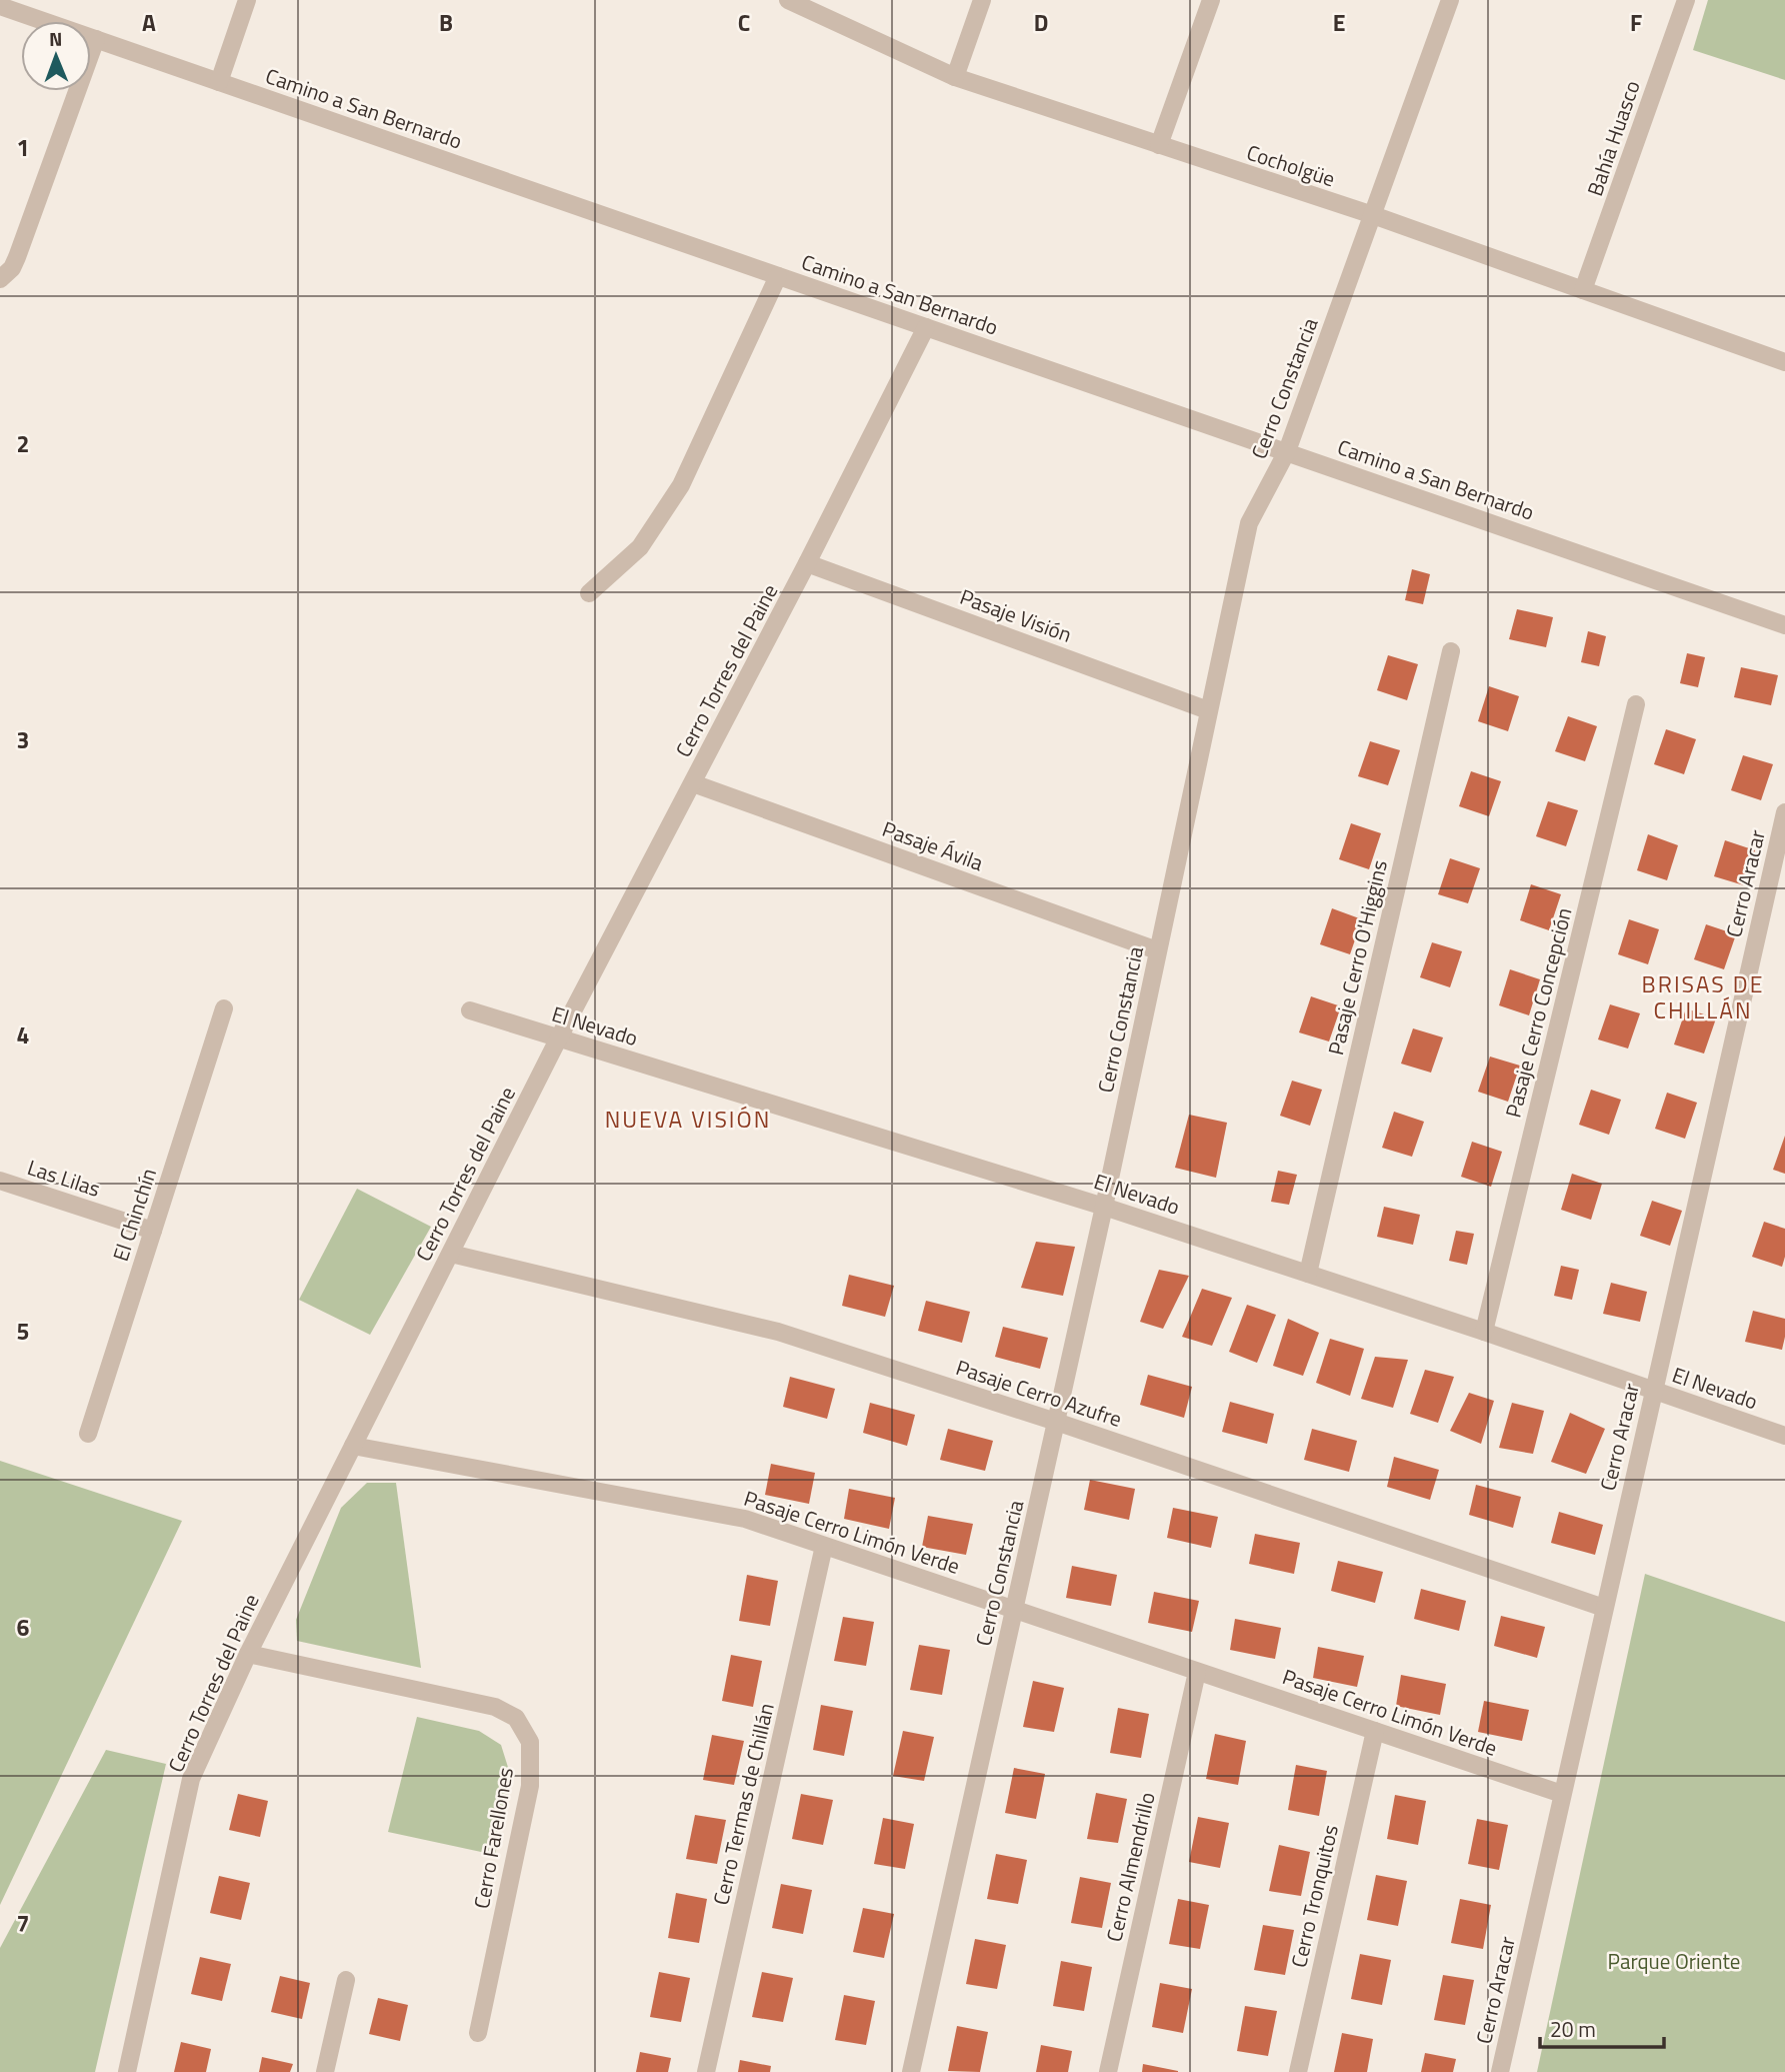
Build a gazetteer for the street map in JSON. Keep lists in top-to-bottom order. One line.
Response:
{"streets":{"street":["Camino a San Bernardo","Bahía Huasco","Cocholgüe","Cerro Constancia","Pasaje Visión","Cerro Torres del Paine","Pasaje Ávila","Cerro Aracar","Pasaje Cerro O'Higgins","Pasaje Cerro Concepción","El Nevado","Las Lilas","El Chinchín","Pasaje Cerro Azufre","Pasaje Cerro Limón Verde","Cerro Termas de Chillán","Cerro Farellones","Cerro Almendrillo","Cerro Tronquitos"]},"crossings":[["Camino a San Bernardo","Cerro Constancia"],["Camino a San Bernardo","Cerro Torres del Paine"],["Bahía Huasco","Cocholgüe"],["Cocholgüe","Cerro Constancia"],["Cerro Constancia","Pasaje Visión"],["Cerro Constancia","Pasaje Ávila"],["Cerro Constancia","El Nevado"],["Cerro Constancia","Pasaje Cerro Azufre"],["Cerro Constancia","Pasaje Cerro Limón Verde"],["Pasaje Visión","Cerro Torres del Paine"],["Cerro Torres del Paine","Pasaje Ávila"],["Cerro Torres del Paine","El Nevado"],["Cerro Torres del Paine","Pasaje Cerro Azufre"],["Cerro Torres del Paine","Pasaje Cerro Limón Verde"],["Cerro Torres del Paine","Cerro Farellones"],["Cerro Aracar","El Nevado"],["Cerro Aracar","Pasaje Cerro Azufre"],["Cerro Aracar","Pasaje Cerro Limón Verde"],["Pasaje Cerro O'Higgins","El Nevado"],["Pasaje Cerro Concepción","El Nevado"],["Las Lilas","El Chinchín"],["Pasaje Cerro Limón Verde","Cerro Termas de Chillán"],["Pasaje Cerro Limón Verde","Cerro Almendrillo"],["Pasaje Cerro Limón Verde","Cerro Tronquitos"]],"districts":["BRISAS DE CHILLÁN","NUEVA VISIÓN"],"parks":["Parque Oriente"],"scale_bar":"20 m","north":"top","grid":{"columns":["A","B","C","D","E","F"],"rows":["1","2","3","4","5","6","7"]}}
